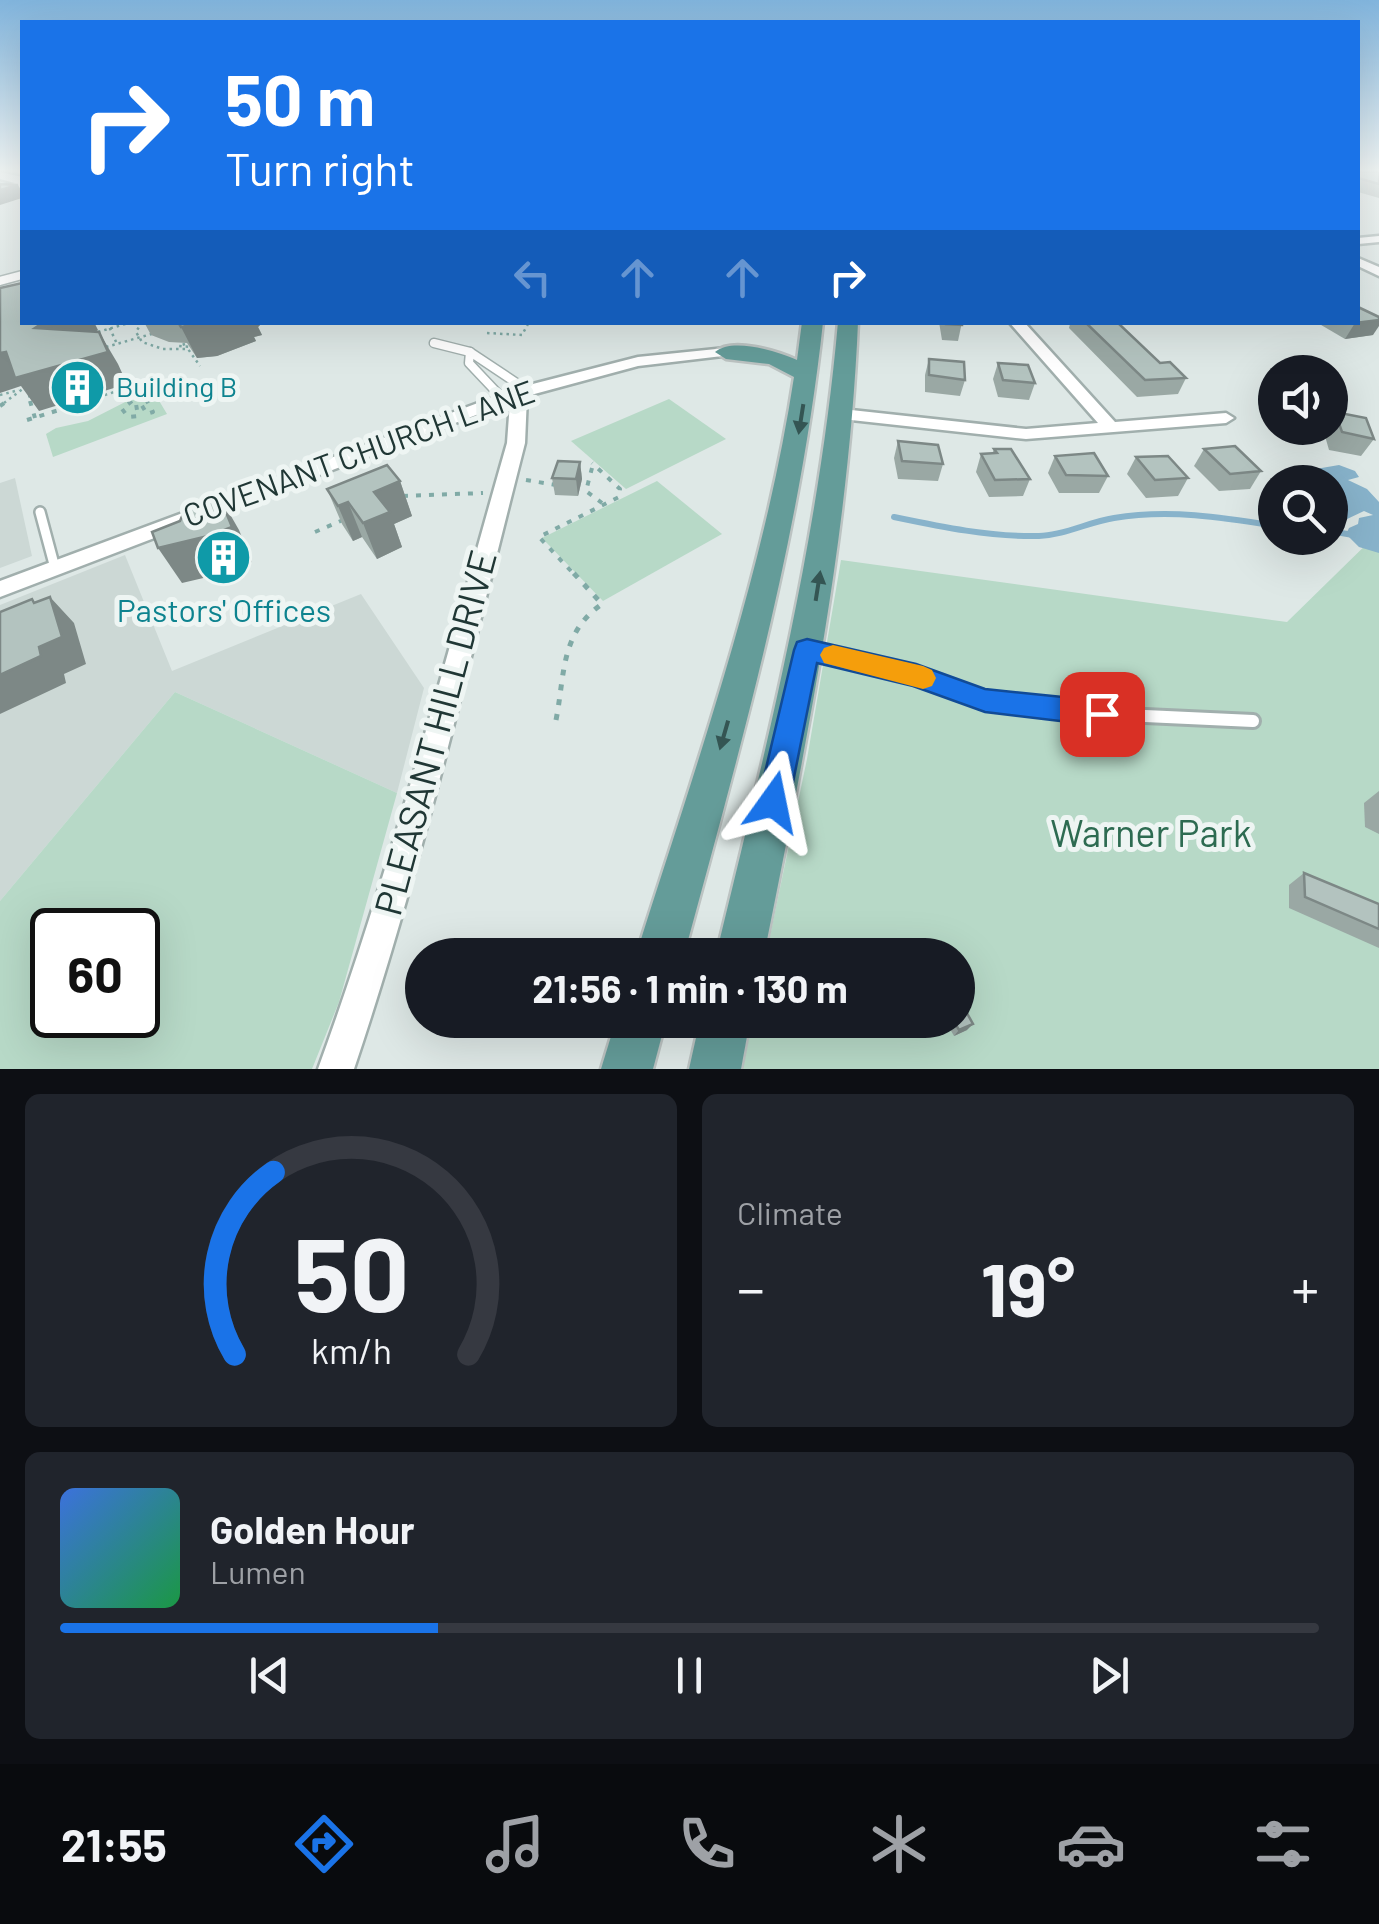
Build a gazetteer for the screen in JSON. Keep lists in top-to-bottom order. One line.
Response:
{"streets":{"street":["COVENANT CHURCH LANE","PLEASANT HILL DRIVE"]},"crossings":[["COVENANT CHURCH LANE","PLEASANT HILL DRIVE"]],"parks":["Warner Park"],"places":{"building":["Building B","Pastors' Offices"]},"page":{"turn":["50 m","Turn right"],"limit":"60","trip":"21:56 · 1 min · 130 m","tile":"Climate","heat":["−","19°","+"],"song":["Golden Hour","Lumen"],"tabs":"21:55","gauge":["50","km/h"]}}
